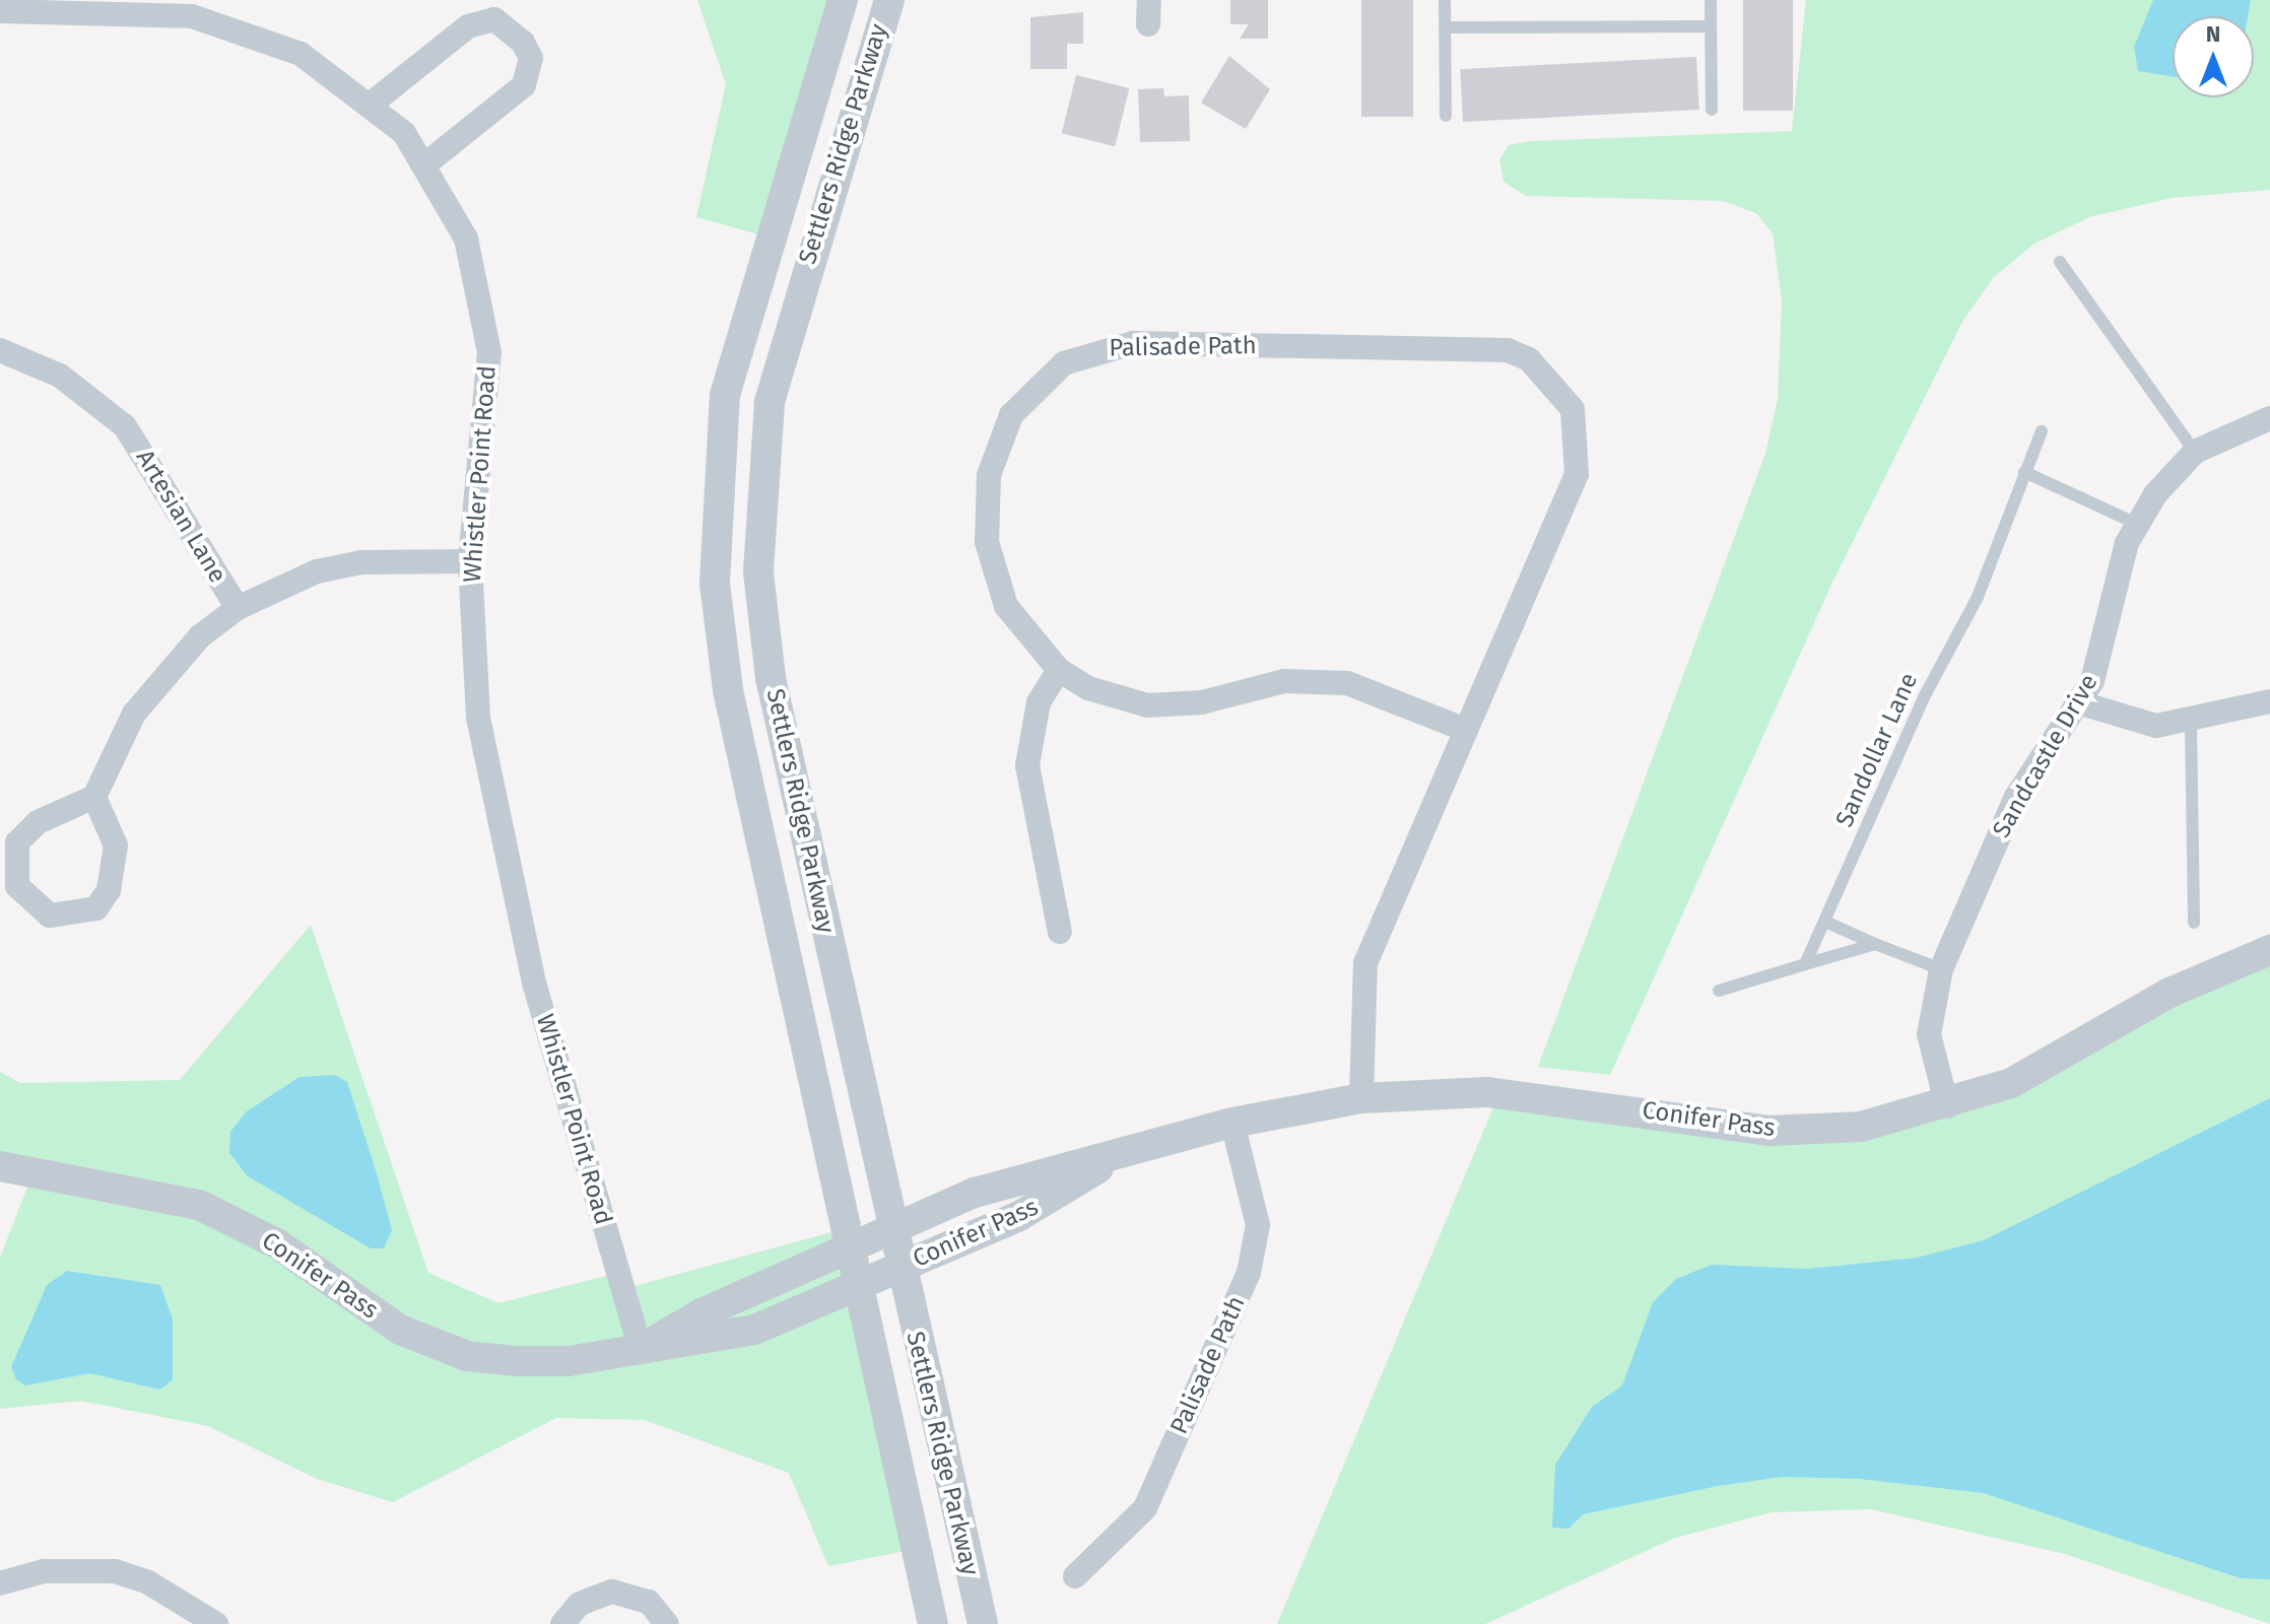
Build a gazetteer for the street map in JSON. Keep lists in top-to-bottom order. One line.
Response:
{"streets":{"street":["Settlers Ridge Parkway","Palisade Path","Whistler Point Road","Artesian Lane","Sandcastle Drive","Conifer Pass"],"lane":["Sandollar Lane"]},"crossings":[["Settlers Ridge Parkway","Conifer Pass"],["Palisade Path","Conifer Pass"],["Whistler Point Road","Conifer Pass"],["Sandcastle Drive","Conifer Pass"]],"north":"top"}
